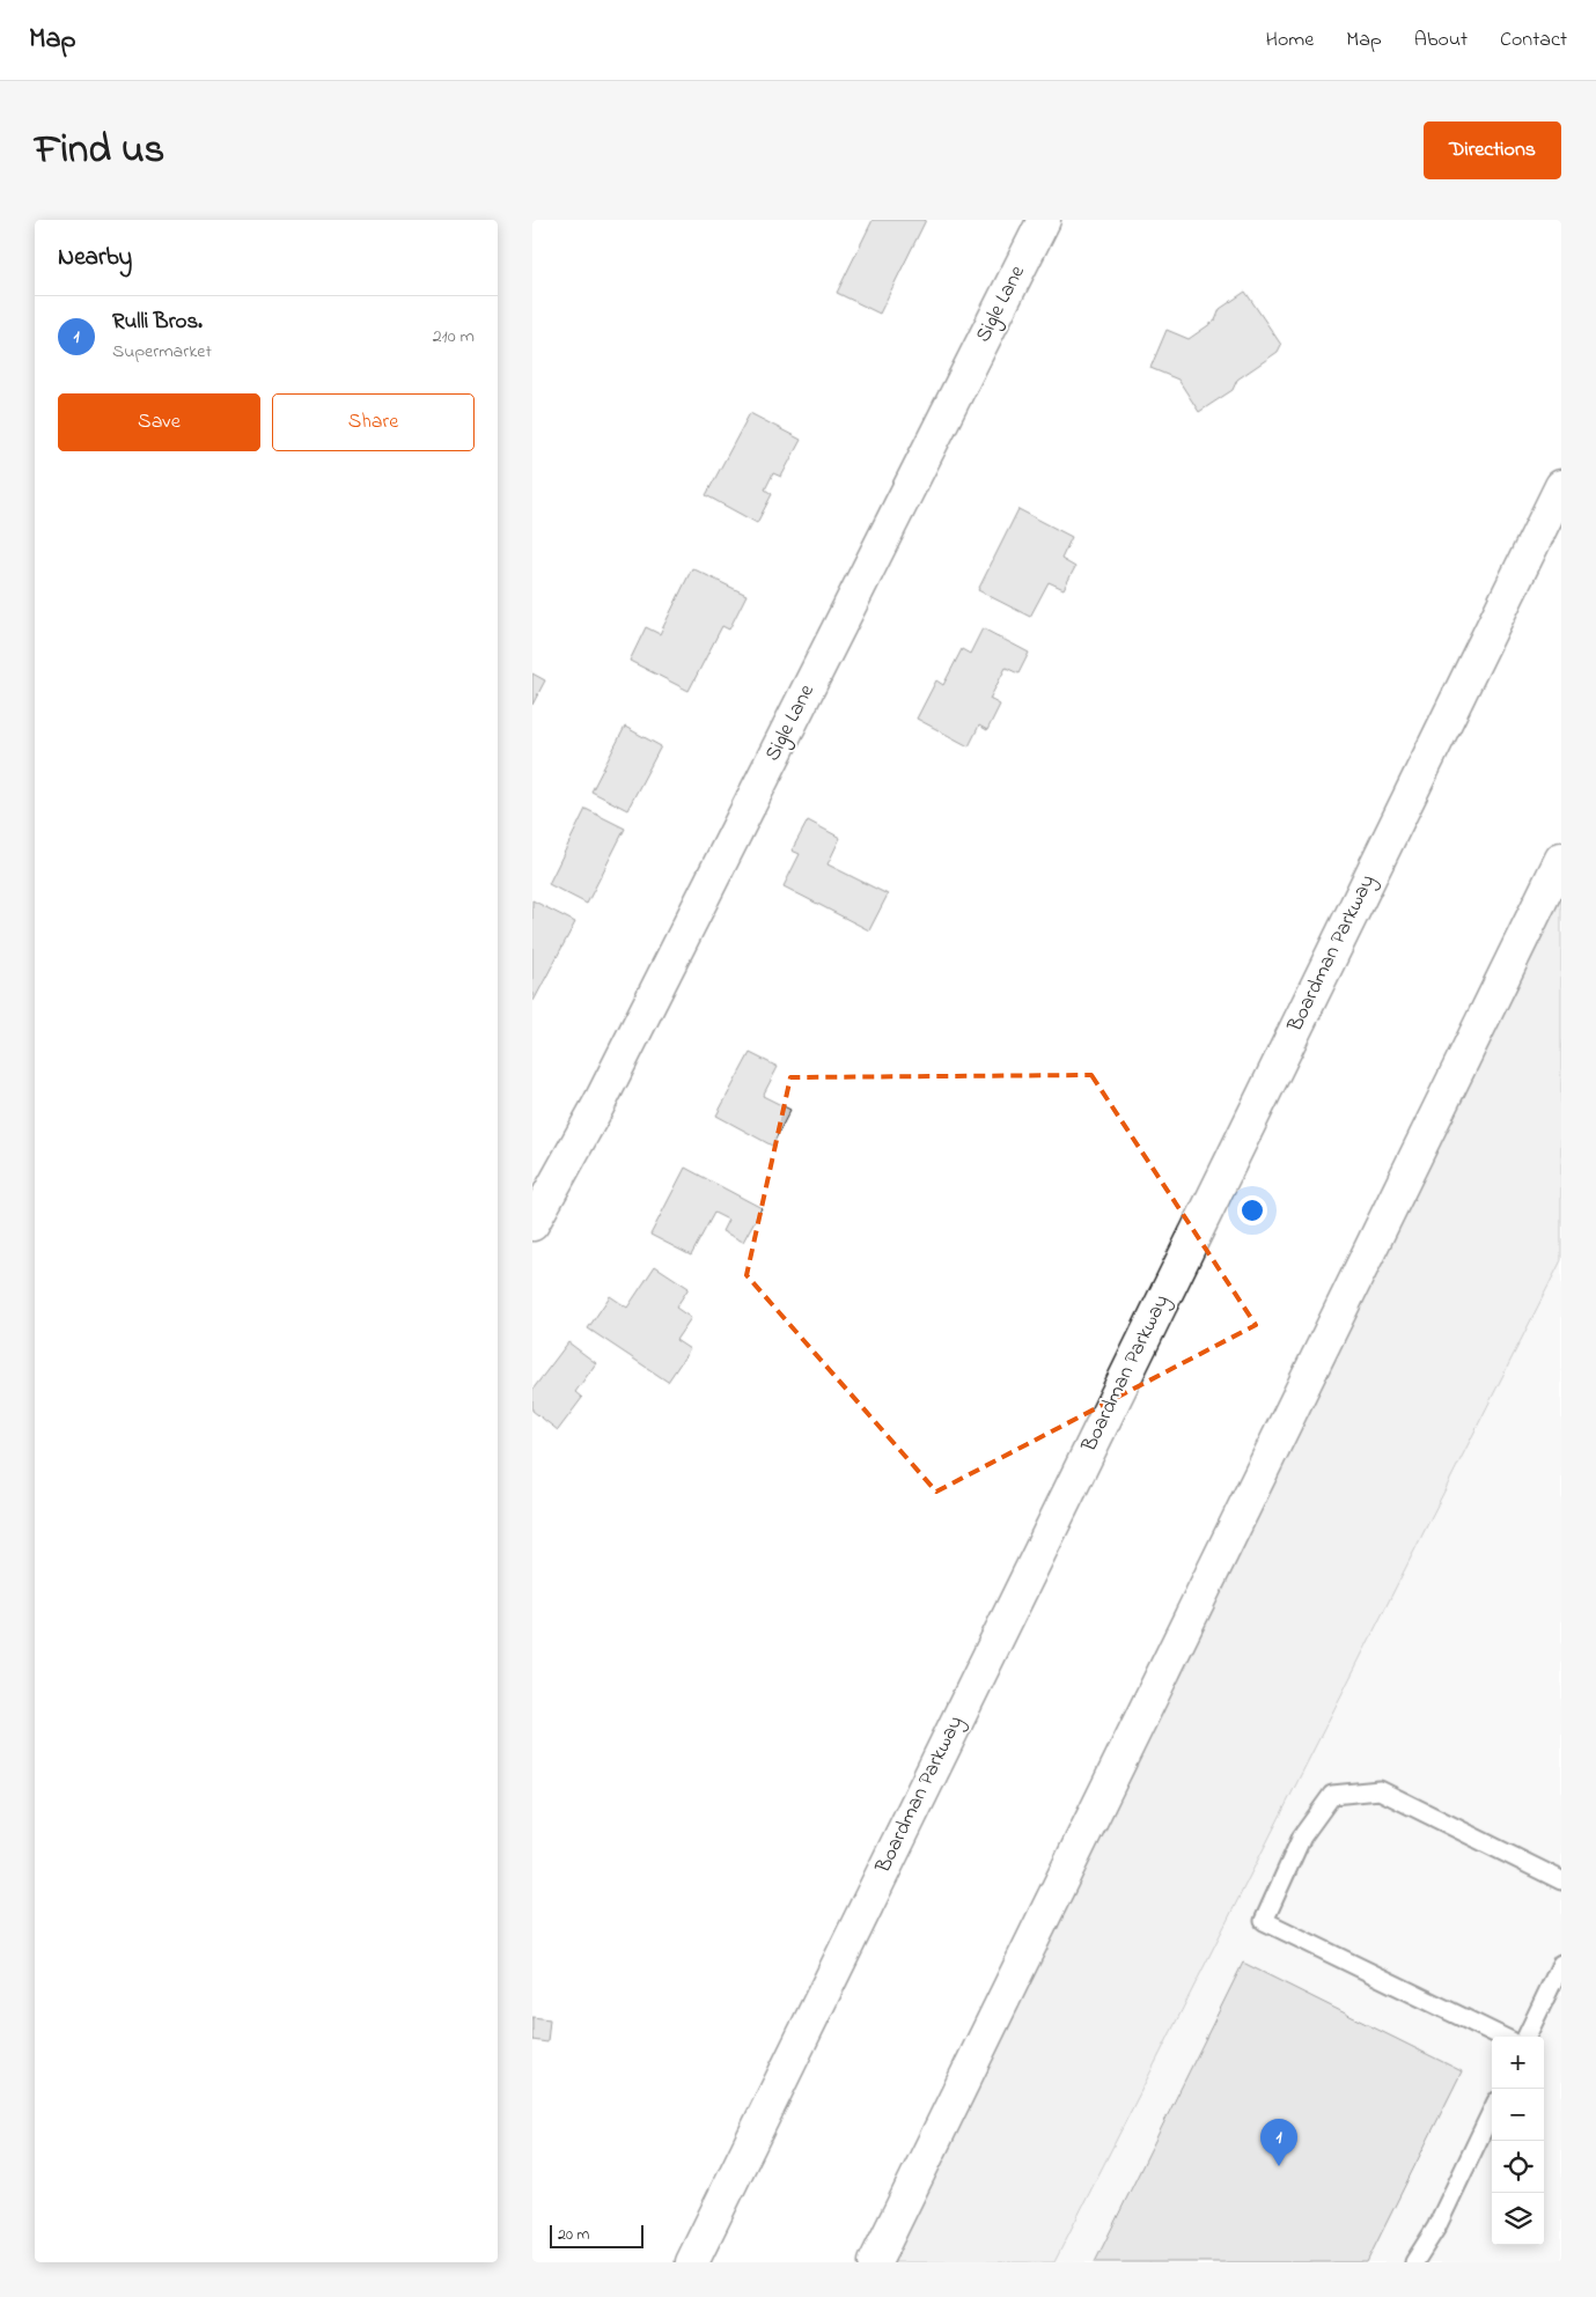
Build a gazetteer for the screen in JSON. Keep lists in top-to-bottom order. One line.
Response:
{"streets":{"main road":["Sigle Lane","Boardman Parkway"]},"scale_bar":"20 m","page":{"header":"Map","nav":["Home","Map","About","Contact"],"title":"Find us","buttons":["Directions",["Save","Share"]],"heading":"Nearby","list":[{"mark":"1","name":"Rulli Bros.","note":"Supermarket","value":"210 m"}],"map_buttons":["+","−"],"pins":"1","scale":"20 m"}}
